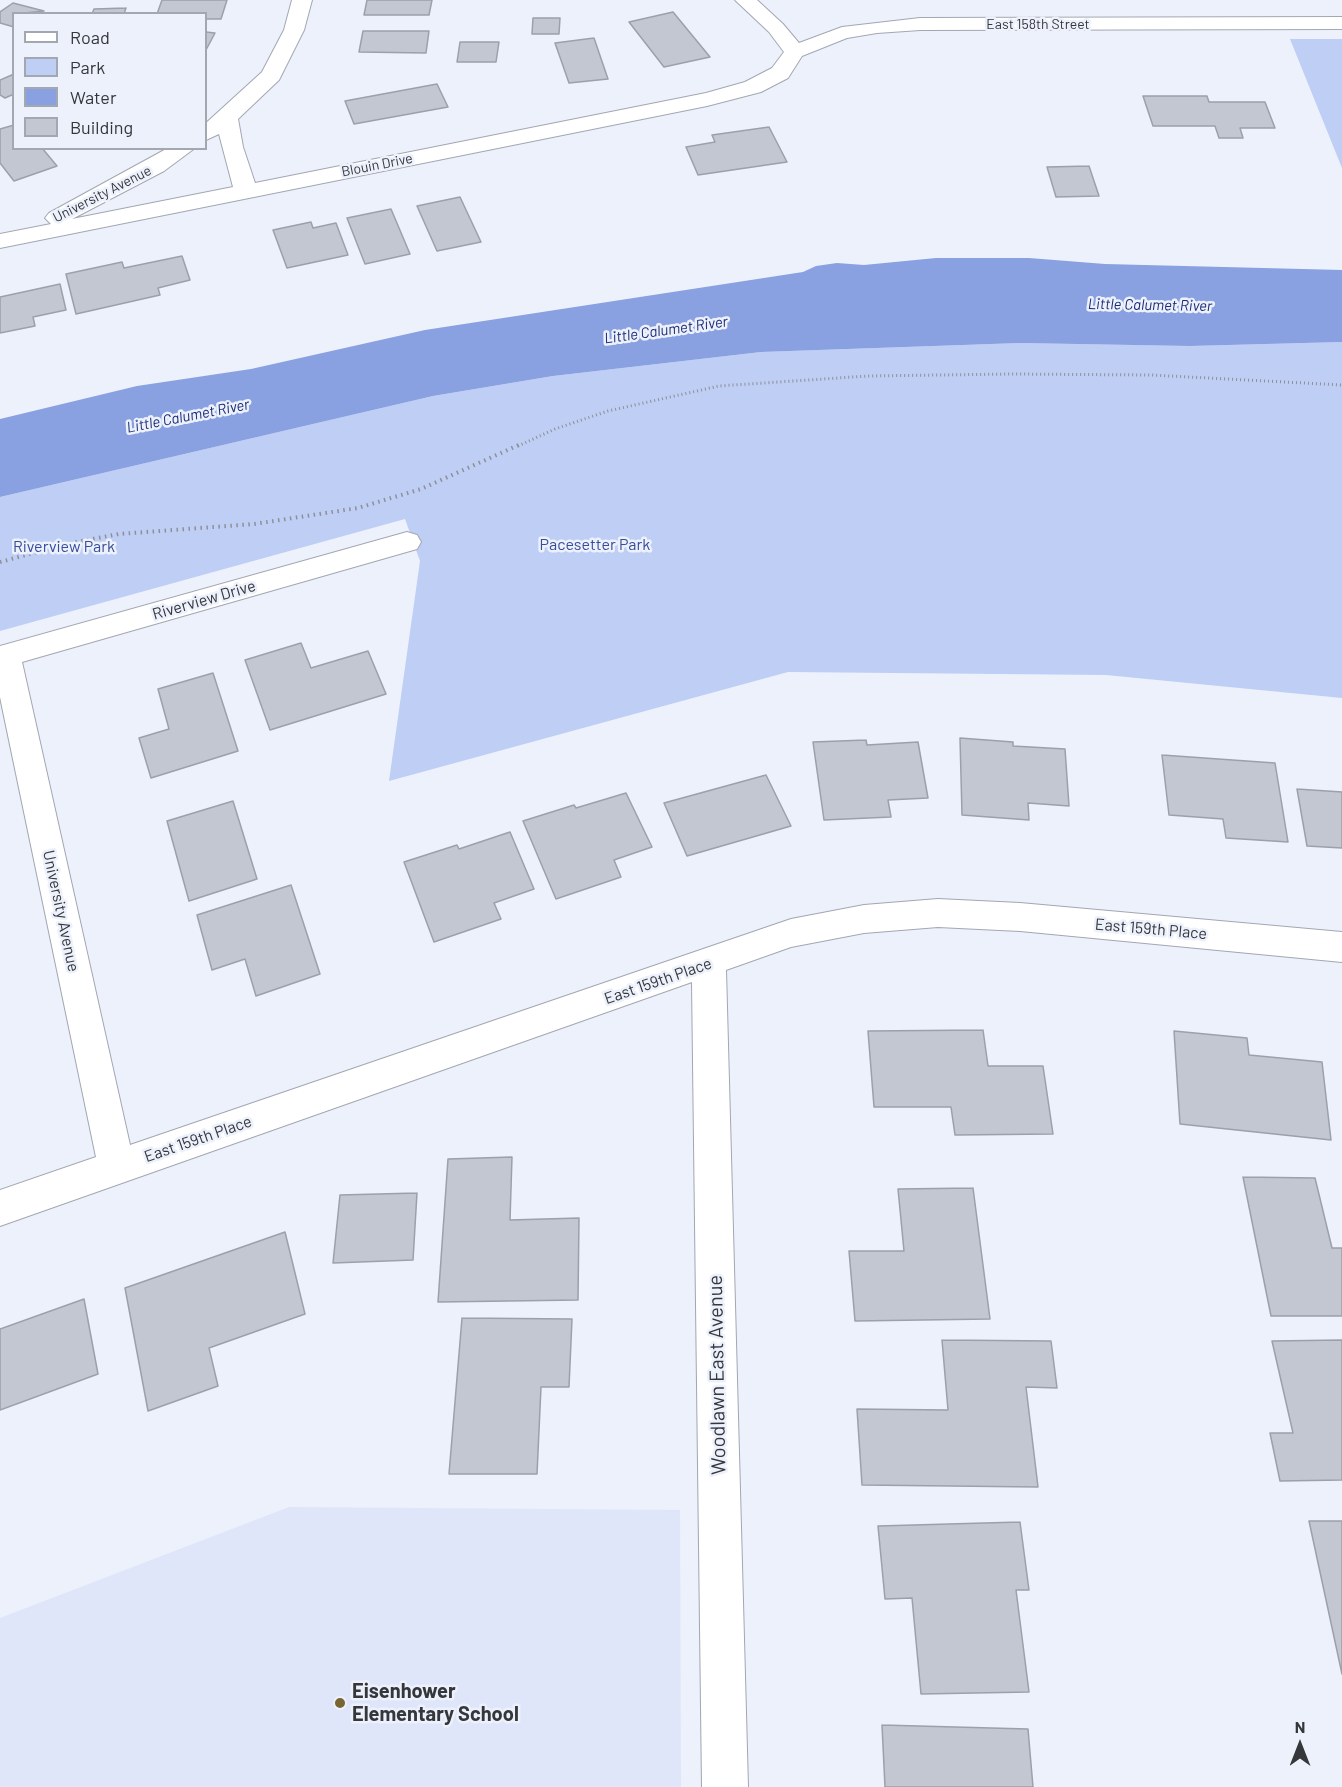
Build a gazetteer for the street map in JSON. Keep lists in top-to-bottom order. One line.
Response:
{"streets":{"street":["East 158th Street","Blouin Drive","University Avenue","Riverview Drive","East 159th Place","Woodlawn East Avenue"]},"crossings":[["East 158th Street","Blouin Drive"],["Blouin Drive","University Avenue"],["University Avenue","Riverview Drive"],["University Avenue","East 159th Place"],["East 159th Place","Woodlawn East Avenue"]],"water":["Little Calumet River"],"parks":["Pacesetter Park","Riverview Park"],"places":["Eisenhower Elementary School"],"legend":["Road","Park","Water","Building"],"north":"top"}
